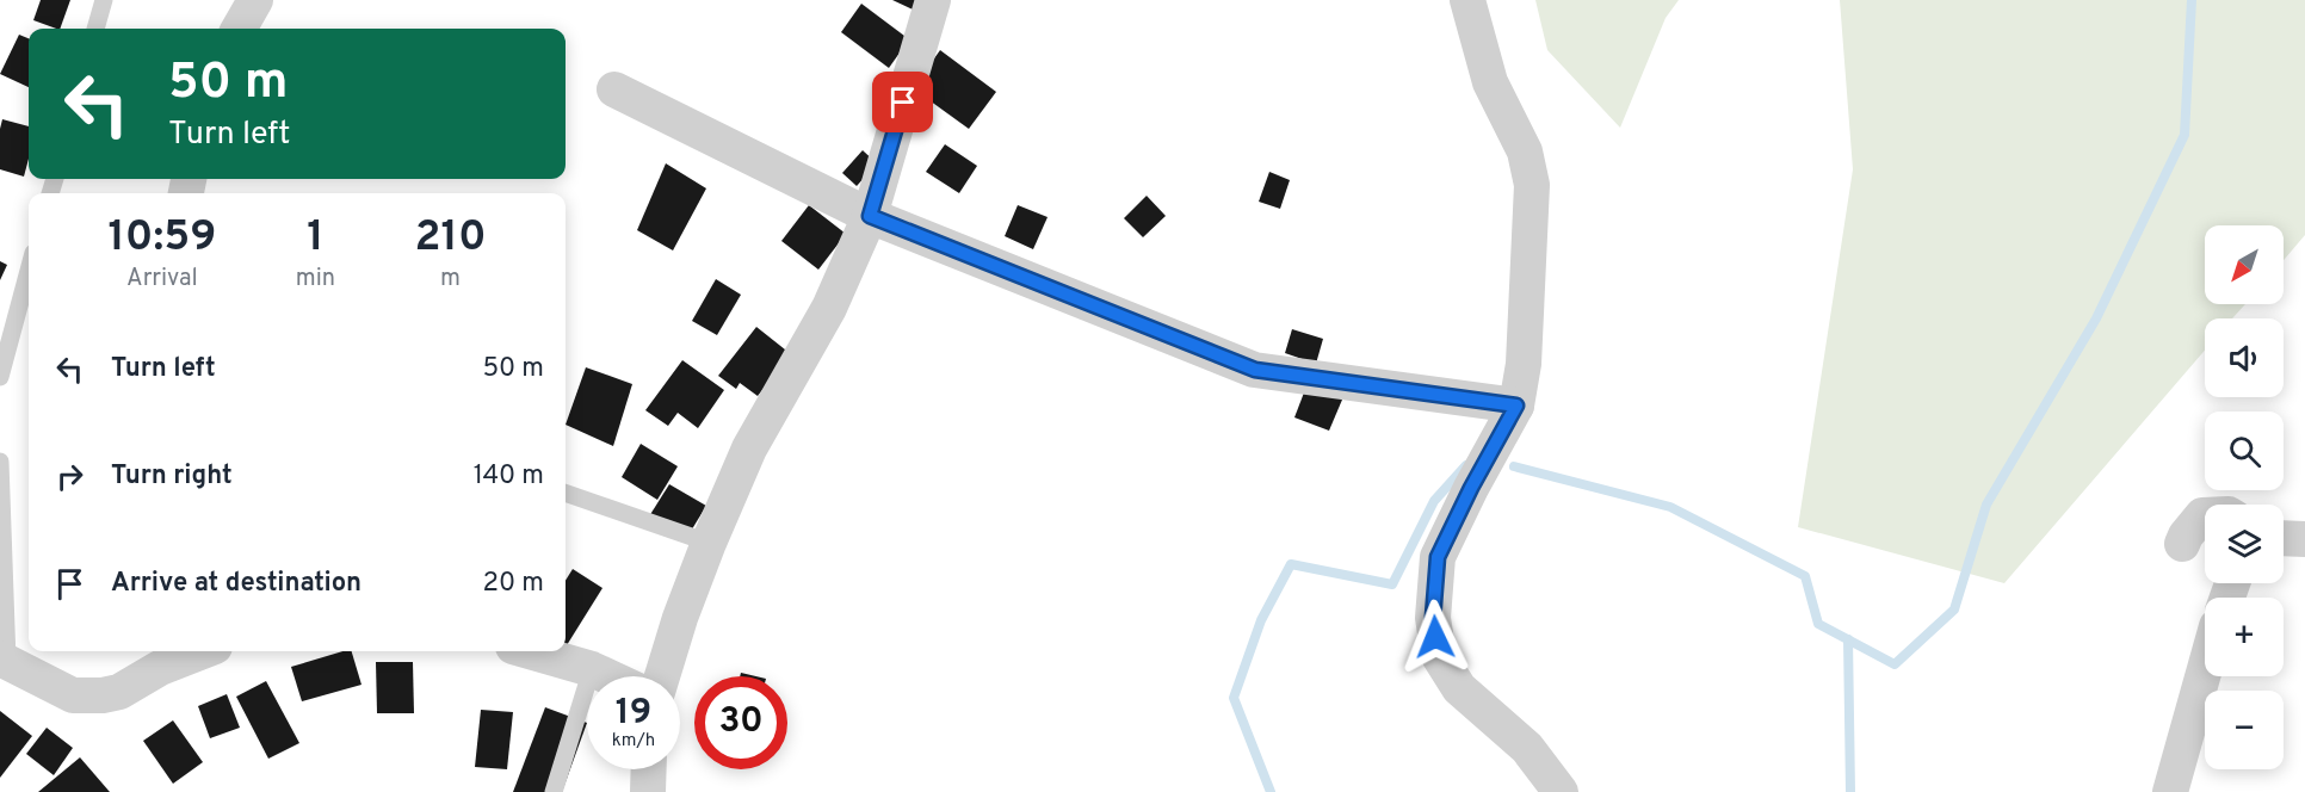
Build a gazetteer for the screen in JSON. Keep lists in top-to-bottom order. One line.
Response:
{"north":"bottom left","page":{"turn":["50 m","Turn left"],"eta":["10:59","Arrival","1","min","210","m"],"map_buttons":["+","−"],"list":[{"name":"Turn left","value":"50 m"},{"name":"Turn right","value":"140 m"},{"name":"Arrive at destination","value":"20 m"}],"speed":"19 km/h","limit":"30"}}
